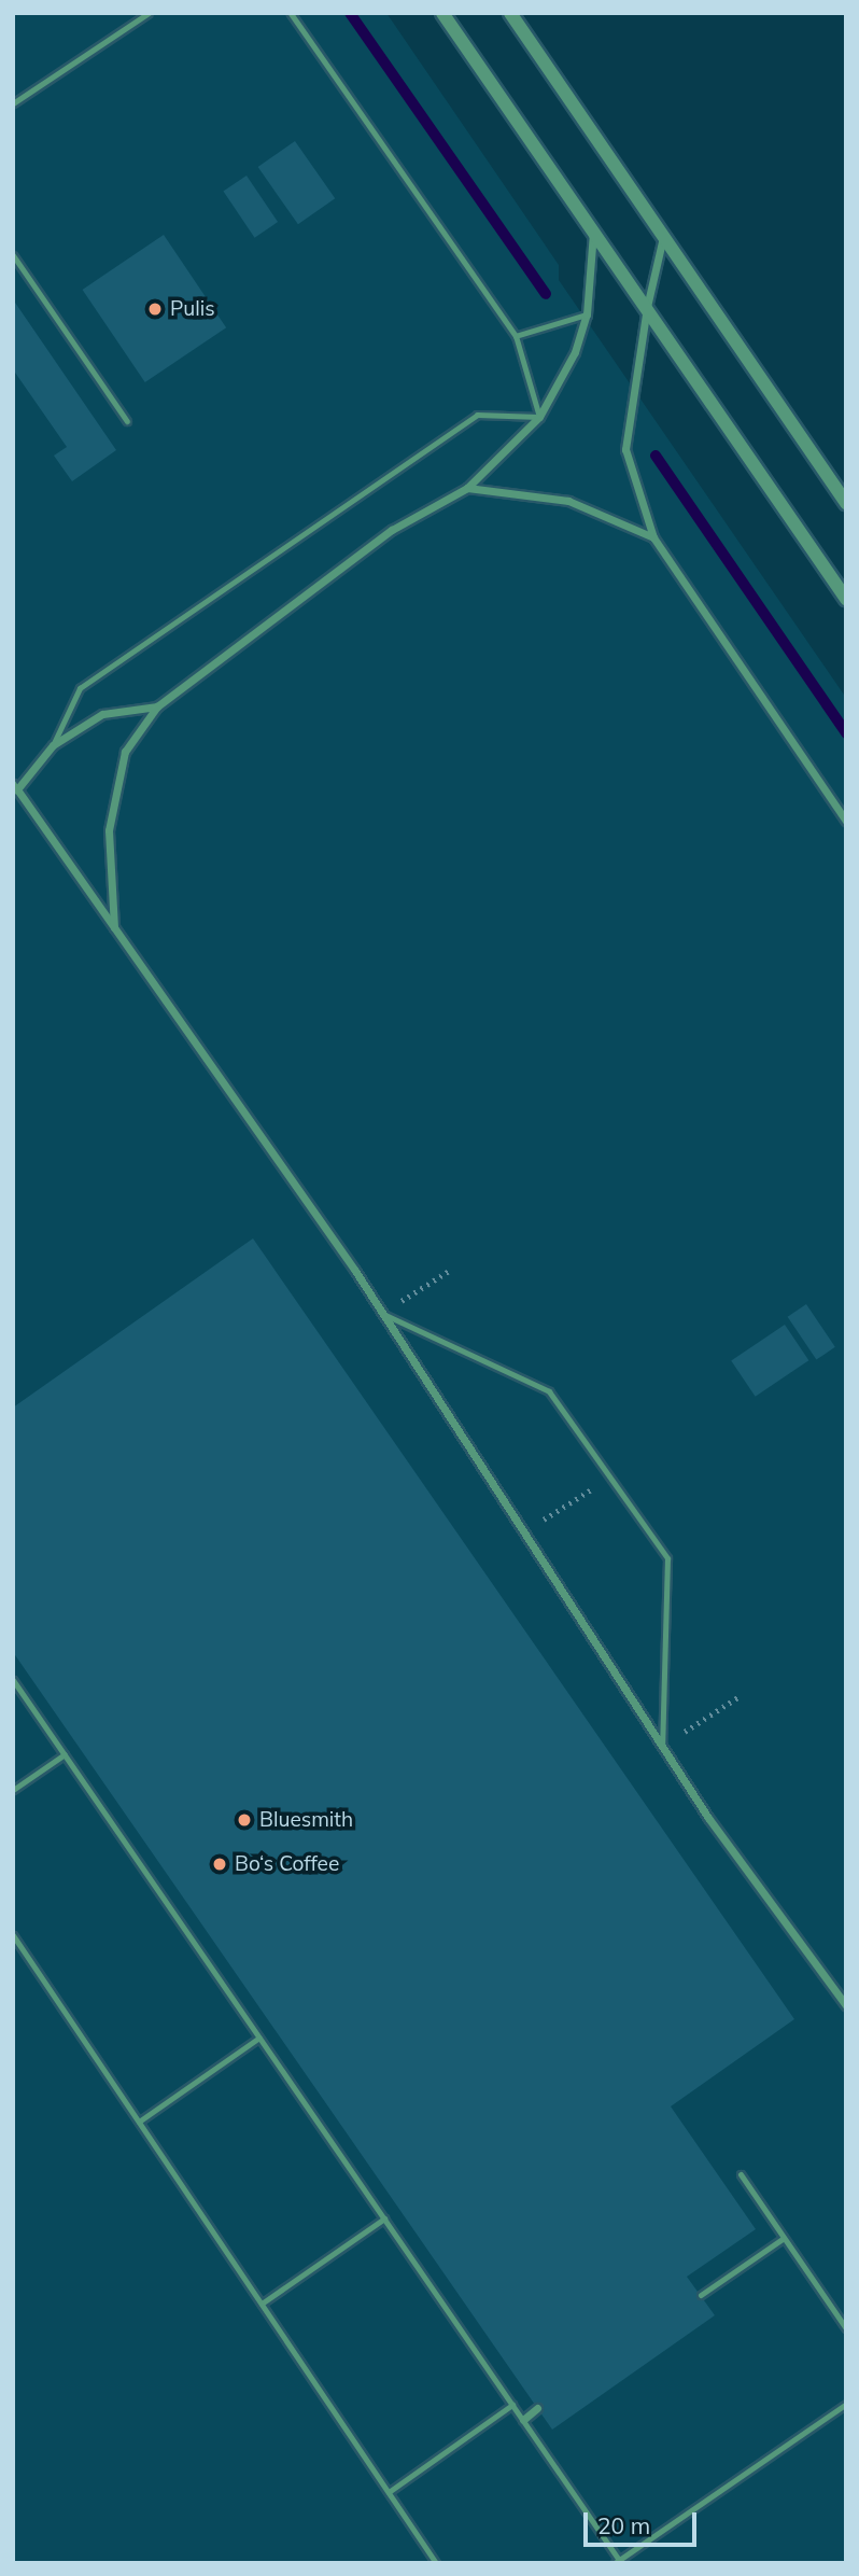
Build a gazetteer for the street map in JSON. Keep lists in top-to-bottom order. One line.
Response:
{"places":["Pulis","Bluesmith","Bo‘s Coffee"],"scale_bar":"20 m"}
